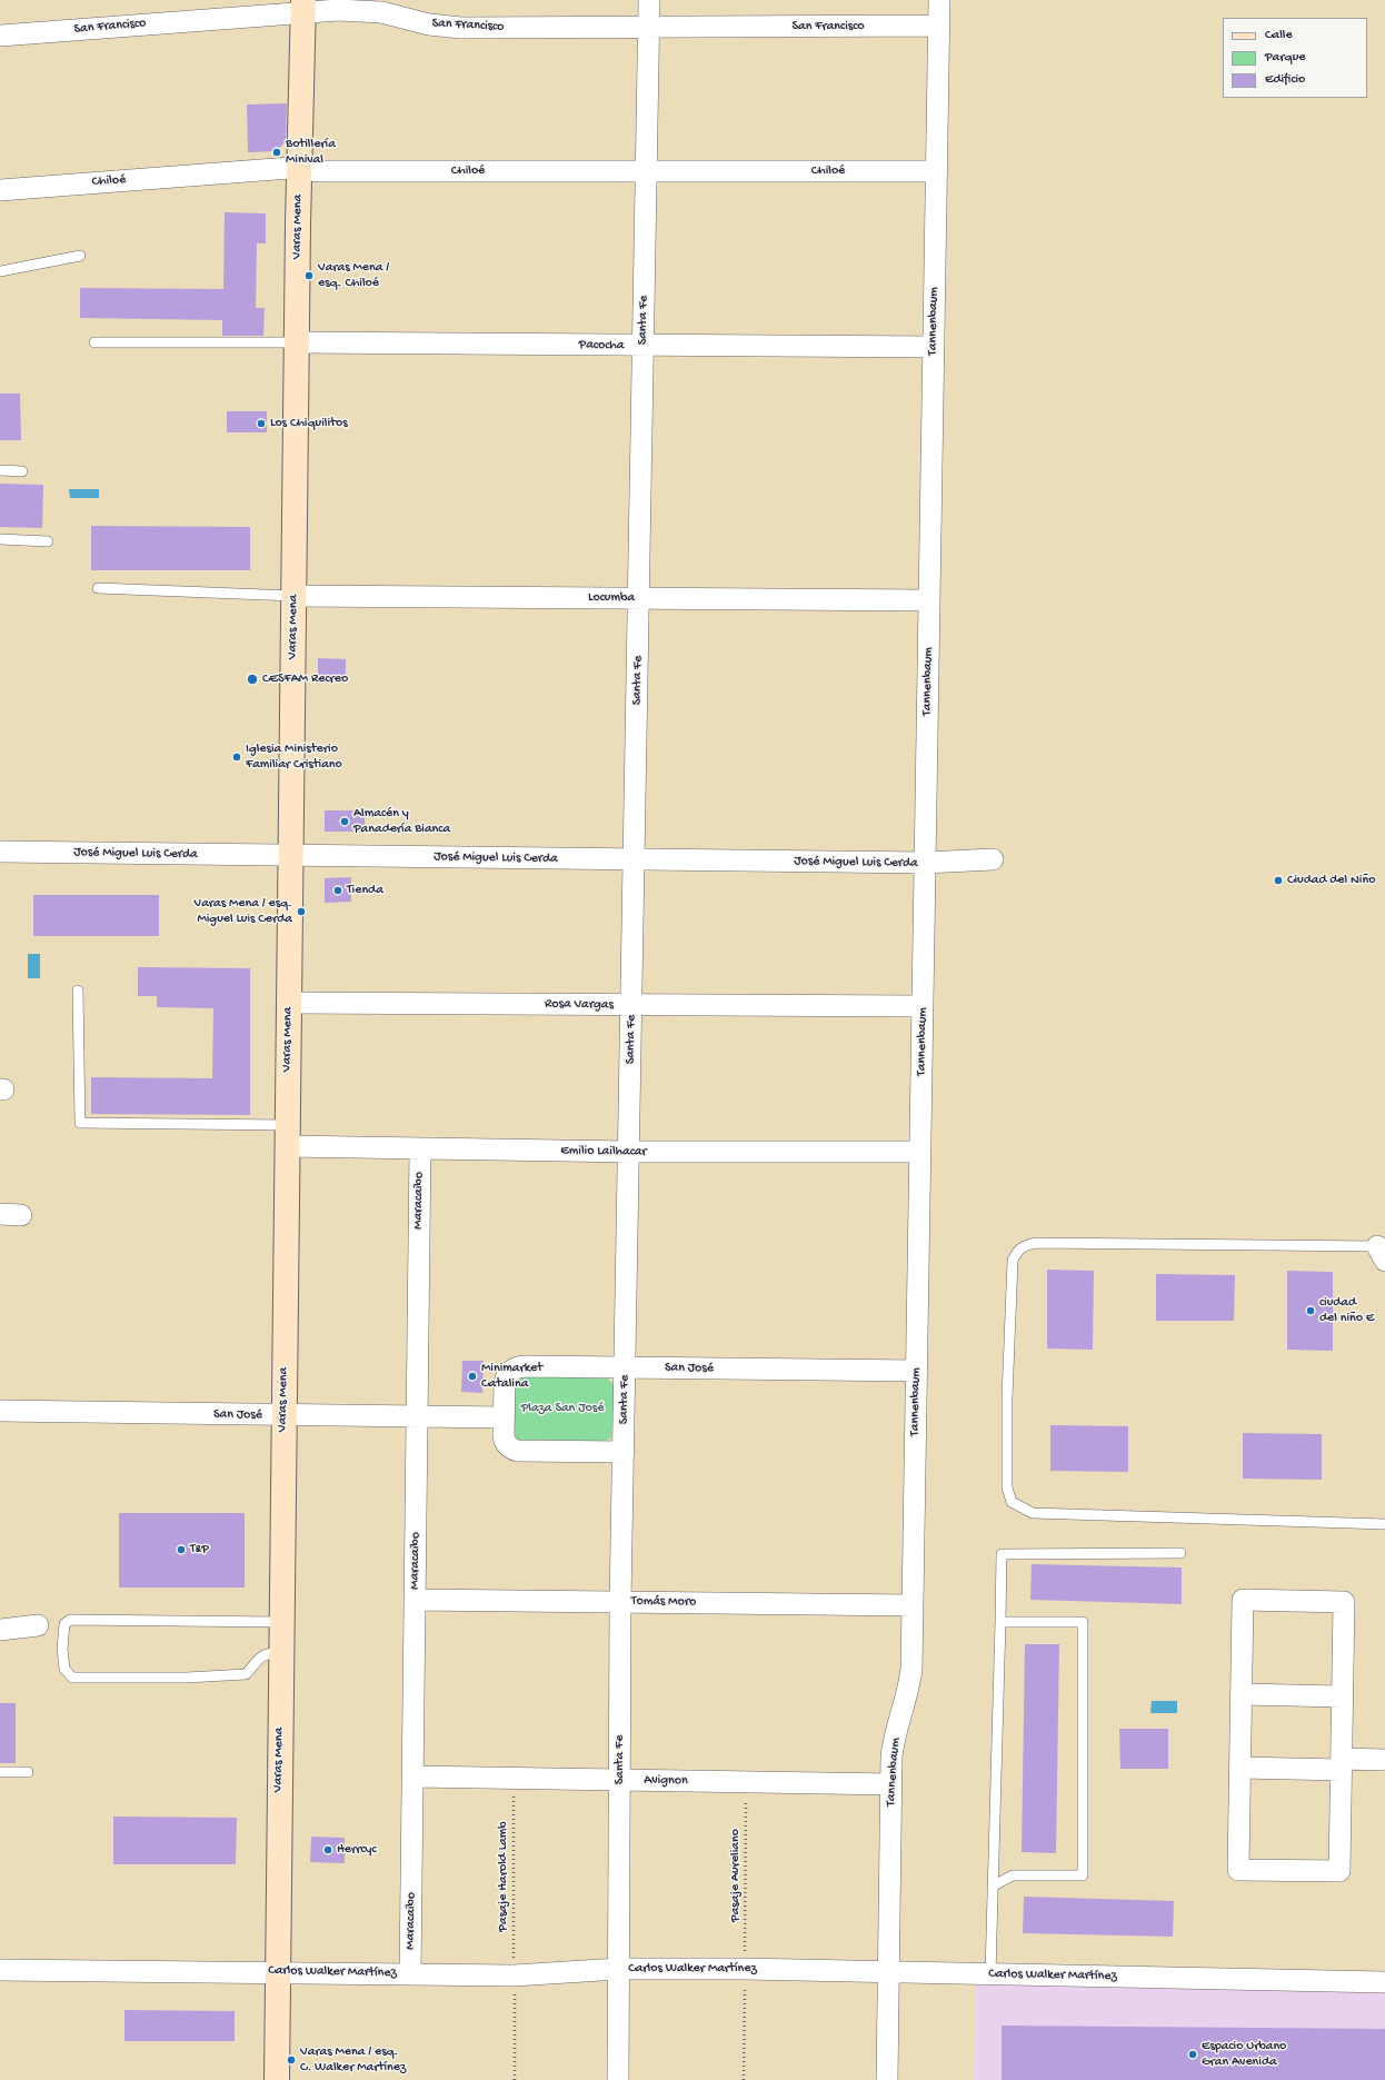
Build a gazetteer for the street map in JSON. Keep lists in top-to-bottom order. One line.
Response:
{"streets":{"street":["San Francisco","Chiloé","Varas Mena","Santa Fe","Tannenbaum","Pacocha","Locumba","José Miguel Luis Cerda","Rosa Vargas","Emilio Lailhacar","Maracaibo","San José","Tomás Moro","Avignon","Carlos Walker Martínez"],"path":["Pasaje Aureliano","Pasaje Harold Lamb"]},"crossings":[["San Francisco","Varas Mena"],["San Francisco","Santa Fe"],["San Francisco","Tannenbaum"],["Chiloé","Varas Mena"],["Chiloé","Santa Fe"],["Chiloé","Tannenbaum"],["Varas Mena","Pacocha"],["Varas Mena","Locumba"],["Varas Mena","José Miguel Luis Cerda"],["Varas Mena","Rosa Vargas"],["Varas Mena","Emilio Lailhacar"],["Varas Mena","San José"],["Varas Mena","Carlos Walker Martínez"],["Santa Fe","Pacocha"],["Santa Fe","Locumba"],["Santa Fe","José Miguel Luis Cerda"],["Santa Fe","Rosa Vargas"],["Santa Fe","Emilio Lailhacar"],["Santa Fe","San José"],["Santa Fe","Tomás Moro"],["Santa Fe","Avignon"],["Santa Fe","Carlos Walker Martínez"],["Tannenbaum","Pacocha"],["Tannenbaum","Locumba"],["Tannenbaum","José Miguel Luis Cerda"],["Tannenbaum","Rosa Vargas"],["Tannenbaum","Emilio Lailhacar"],["Tannenbaum","San José"],["Tannenbaum","Tomás Moro"],["Tannenbaum","Avignon"],["Tannenbaum","Carlos Walker Martínez"],["Emilio Lailhacar","Maracaibo"],["Maracaibo","San José"],["Maracaibo","Tomás Moro"],["Maracaibo","Avignon"],["Maracaibo","Carlos Walker Martínez"],["Avignon","Pasaje Aureliano"],["Avignon","Pasaje Harold Lamb"],["Pasaje Aureliano","Carlos Walker Martínez"],["Pasaje Harold Lamb","Carlos Walker Martínez"]],"parks":["Plaza San José"],"places":["Botillería Minival","Varas Mena / esq. Chiloé","Los Chiquilitos","CESFAM Recreo","Iglesia Ministerio Familiar Cristiano","Almacén y Panadería Bianca","Ciudad del Niño","Tienda","Varas Mena / esq. Miguel Luis Cerda","ciudad del niño E","Minimarket Catalina","T&P","Herrcyc","Espacio Urbano Gran Avenida","Varas Mena / esq. C. Walker Martínez"],"legend":["Calle","Parque","Edificio"]}
